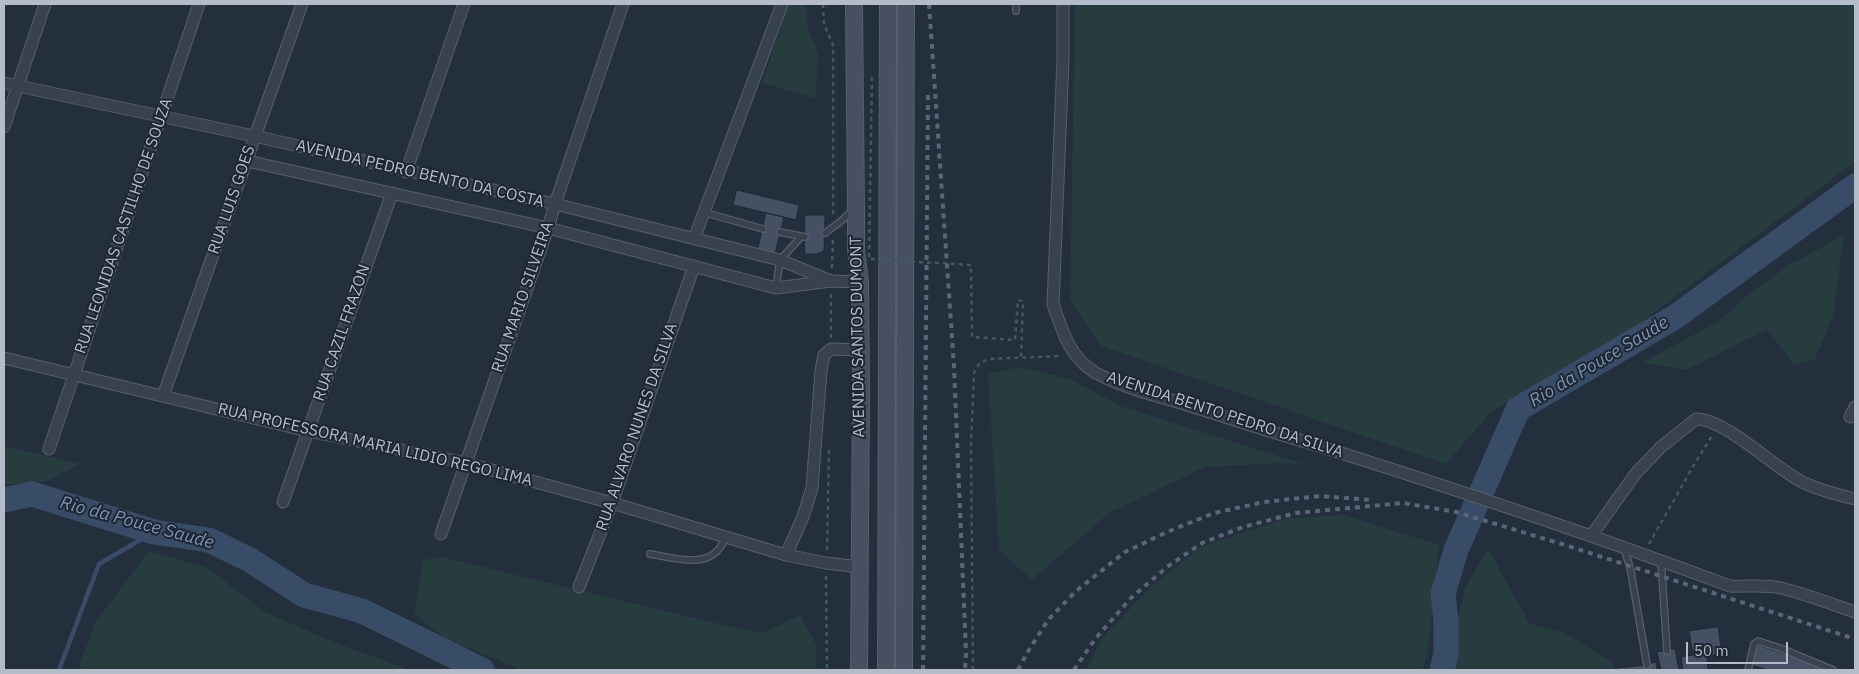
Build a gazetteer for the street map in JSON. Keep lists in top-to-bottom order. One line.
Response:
{"streets":{"main road":["AVENIDA SANTOS DUMONT"],"street":["AVENIDA PEDRO BENTO DA COSTA","RUA LUIS GOES","RUA LEONIDAS CASTILHO DE SOUZA","RUA MARIO SILVEIRA","RUA CAZIL FRAZON","AVENIDA BENTO PEDRO DA SILVA","RUA ALVARO NUNES DA SILVA","RUA PROFESSORA MARIA LIDIO REGO LIMA"]},"crossings":[["AVENIDA PEDRO BENTO DA COSTA","RUA LUIS GOES"],["AVENIDA PEDRO BENTO DA COSTA","RUA LEONIDAS CASTILHO DE SOUZA"],["AVENIDA PEDRO BENTO DA COSTA","RUA MARIO SILVEIRA"],["AVENIDA PEDRO BENTO DA COSTA","RUA CAZIL FRAZON"],["AVENIDA PEDRO BENTO DA COSTA","AVENIDA SANTOS DUMONT"],["AVENIDA PEDRO BENTO DA COSTA","RUA ALVARO NUNES DA SILVA"],["RUA LUIS GOES","RUA PROFESSORA MARIA LIDIO REGO LIMA"],["RUA LEONIDAS CASTILHO DE SOUZA","RUA PROFESSORA MARIA LIDIO REGO LIMA"],["RUA MARIO SILVEIRA","RUA PROFESSORA MARIA LIDIO REGO LIMA"],["RUA CAZIL FRAZON","RUA PROFESSORA MARIA LIDIO REGO LIMA"],["AVENIDA SANTOS DUMONT","RUA PROFESSORA MARIA LIDIO REGO LIMA"],["RUA ALVARO NUNES DA SILVA","RUA PROFESSORA MARIA LIDIO REGO LIMA"]],"water":["Rio da Pouce Saude"],"scale_bar":"50 m"}
